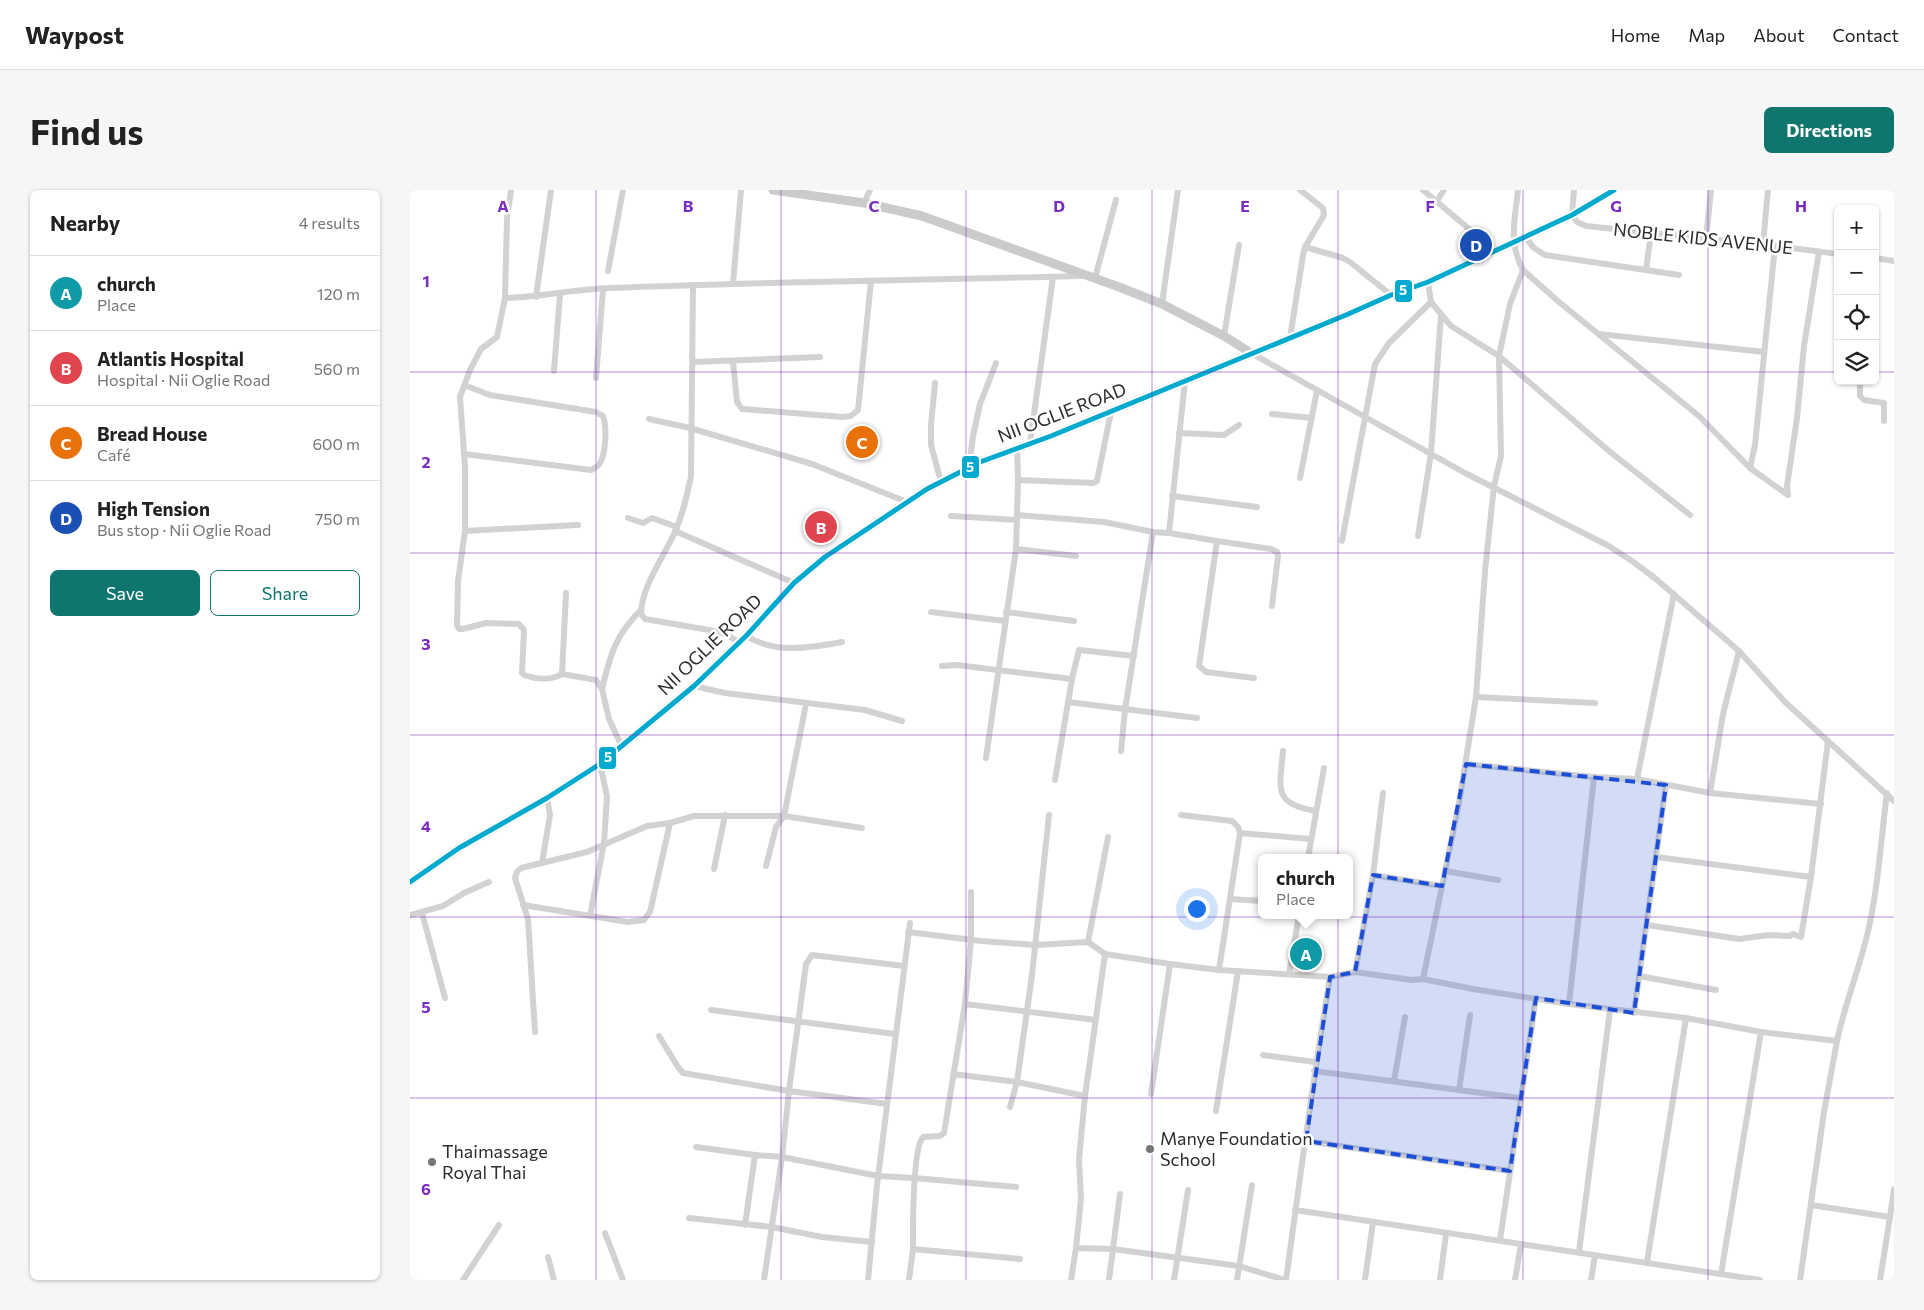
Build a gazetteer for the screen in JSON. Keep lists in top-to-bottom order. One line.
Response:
{"streets":{"street":["NOBLE KIDS AVENUE","NII OGLIE ROAD"]},"crossings":[["NOBLE KIDS AVENUE","NII OGLIE ROAD"]],"places":["Manye Foundation School","Thaimassage Royal Thai"],"lines":["transit line 5"],"page":{"header":"Waypost","nav":["Home","Map","About","Contact"],"buttons":["Directions",["Save","Share"]],"title":"Find us","heading":["Nearby","4 results"],"map_buttons":["+","−"],"pins":["D","C","B","A"],"list":[{"mark":"A","name":"church","note":"Place","value":"120 m"},{"mark":"B","name":"Atlantis Hospital","note":"Hospital · Nii Oglie Road","value":"560 m"},{"mark":"C","name":"Bread House","note":"Café","value":"600 m"},{"mark":"D","name":"High Tension","note":"Bus stop · Nii Oglie Road","value":"750 m"}],"popup":["church","Place"]},"grid":{"columns":["A","B","C","D","E","F","G","H"],"rows":["1","2","3","4","5","6"]}}
